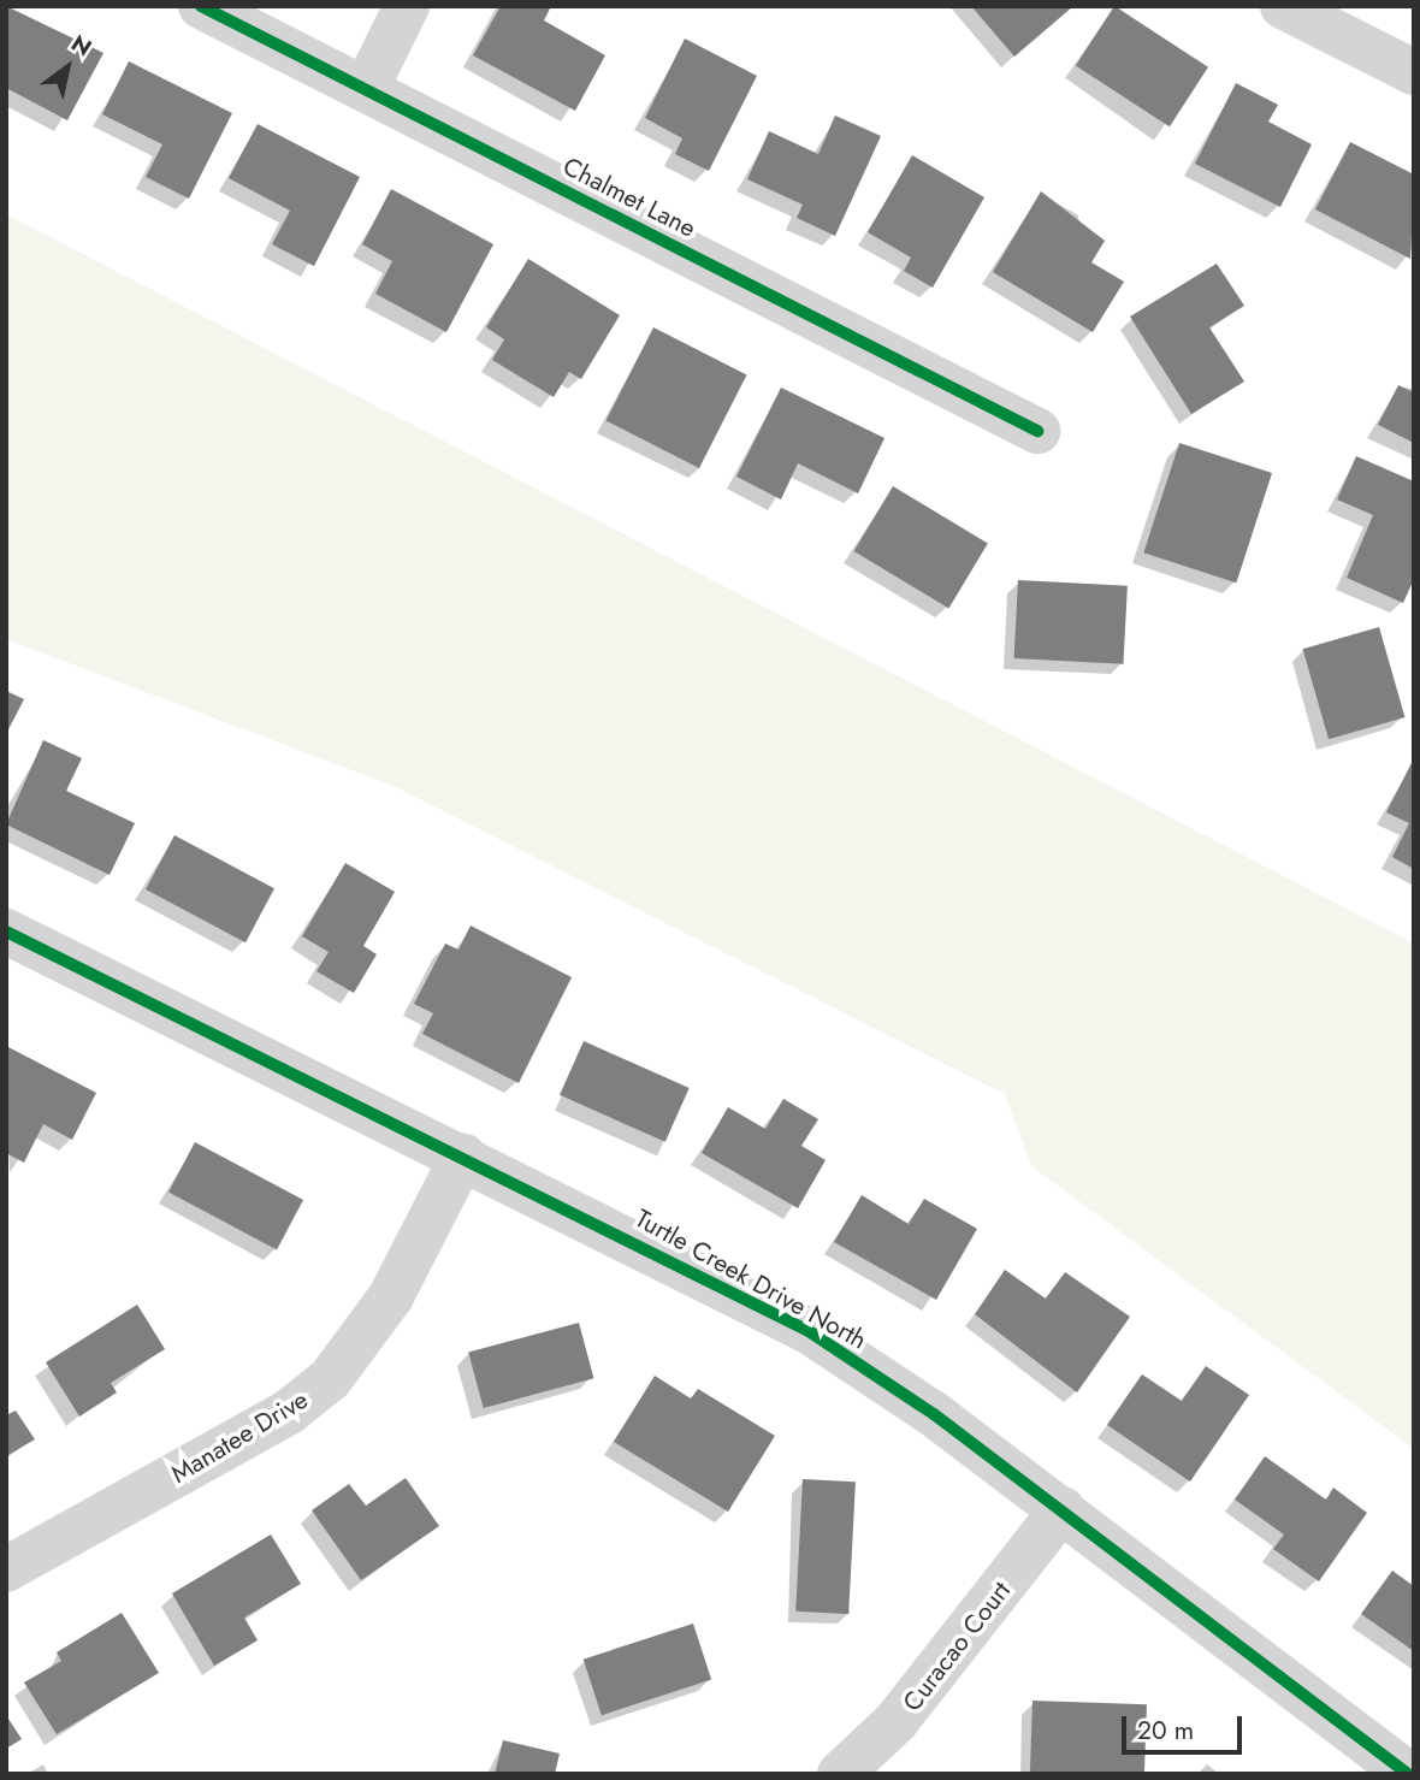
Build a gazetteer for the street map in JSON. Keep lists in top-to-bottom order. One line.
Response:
{"streets":{"street":["Chalmet Lane","Turtle Creek Drive North","Manatee Drive","Curacao Court"]},"crossings":[["Turtle Creek Drive North","Manatee Drive"],["Turtle Creek Drive North","Curacao Court"]],"scale_bar":"20 m","north":"top right"}
